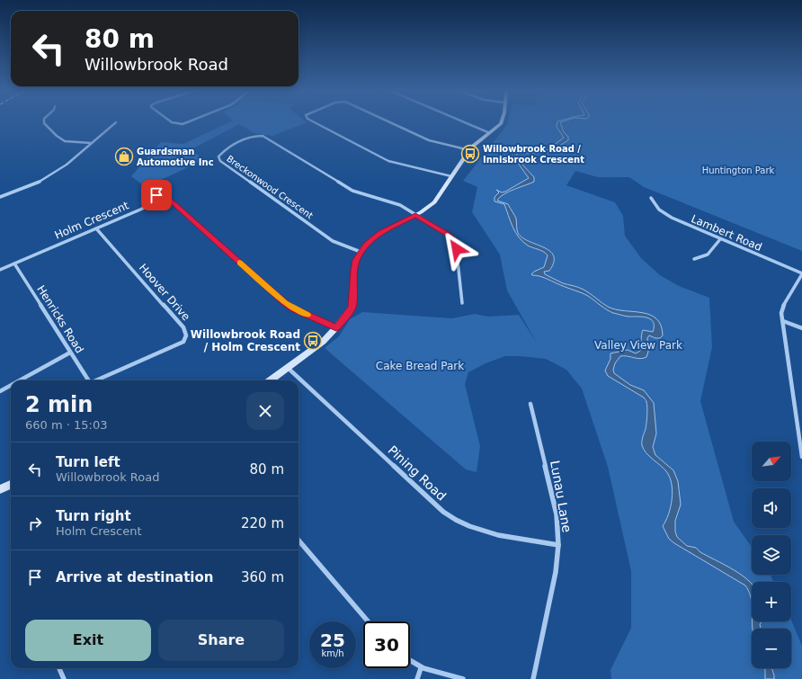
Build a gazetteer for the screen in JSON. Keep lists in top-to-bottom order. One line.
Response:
{"streets":{"street":["Breckonwood Crescent","Holm Crescent","Lambert Road","Hoover Drive","Henricks Road","Pining Road","Lunau Lane"]},"crossings":[["Holm Crescent","Hoover Drive"],["Holm Crescent","Henricks Road"],["Pining Road","Lunau Lane"]],"parks":["Huntington Park","Valley View Park","Cake Bread Park"],"places":{"bus stop":["Willowbrook Road / Innisbrook Crescent","Willowbrook Road / Holm Crescent"],"shop":["Guardsman Automotive Inc"]},"north":"top right","page":{"turn":["80 m","Willowbrook Road"],"heading":["2 min","660 m · 15:03"],"map_buttons":["+","−"],"list":[{"name":"Turn left","note":"Willowbrook Road","value":"80 m"},{"name":"Turn right","note":"Holm Crescent","value":"220 m"},{"name":"Arrive at destination","value":"360 m"}],"buttons":["Exit","Share"],"speed":"25 km/h","limit":"30"}}
